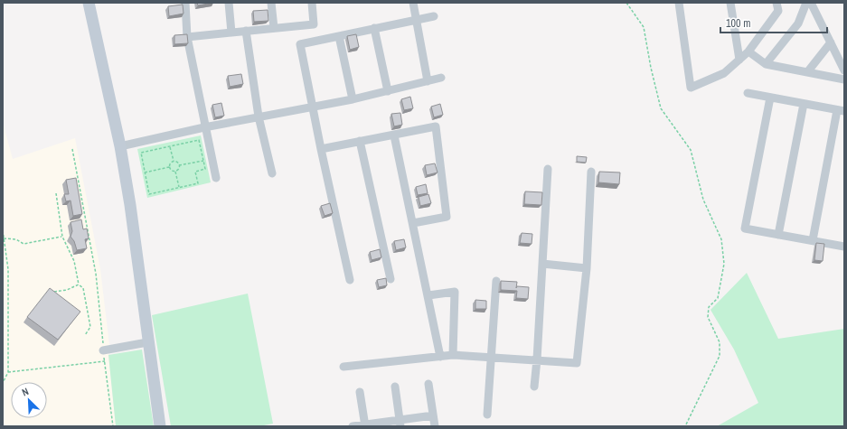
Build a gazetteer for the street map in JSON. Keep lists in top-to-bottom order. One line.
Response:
{"scale_bar":"100 m","north":"top left"}
